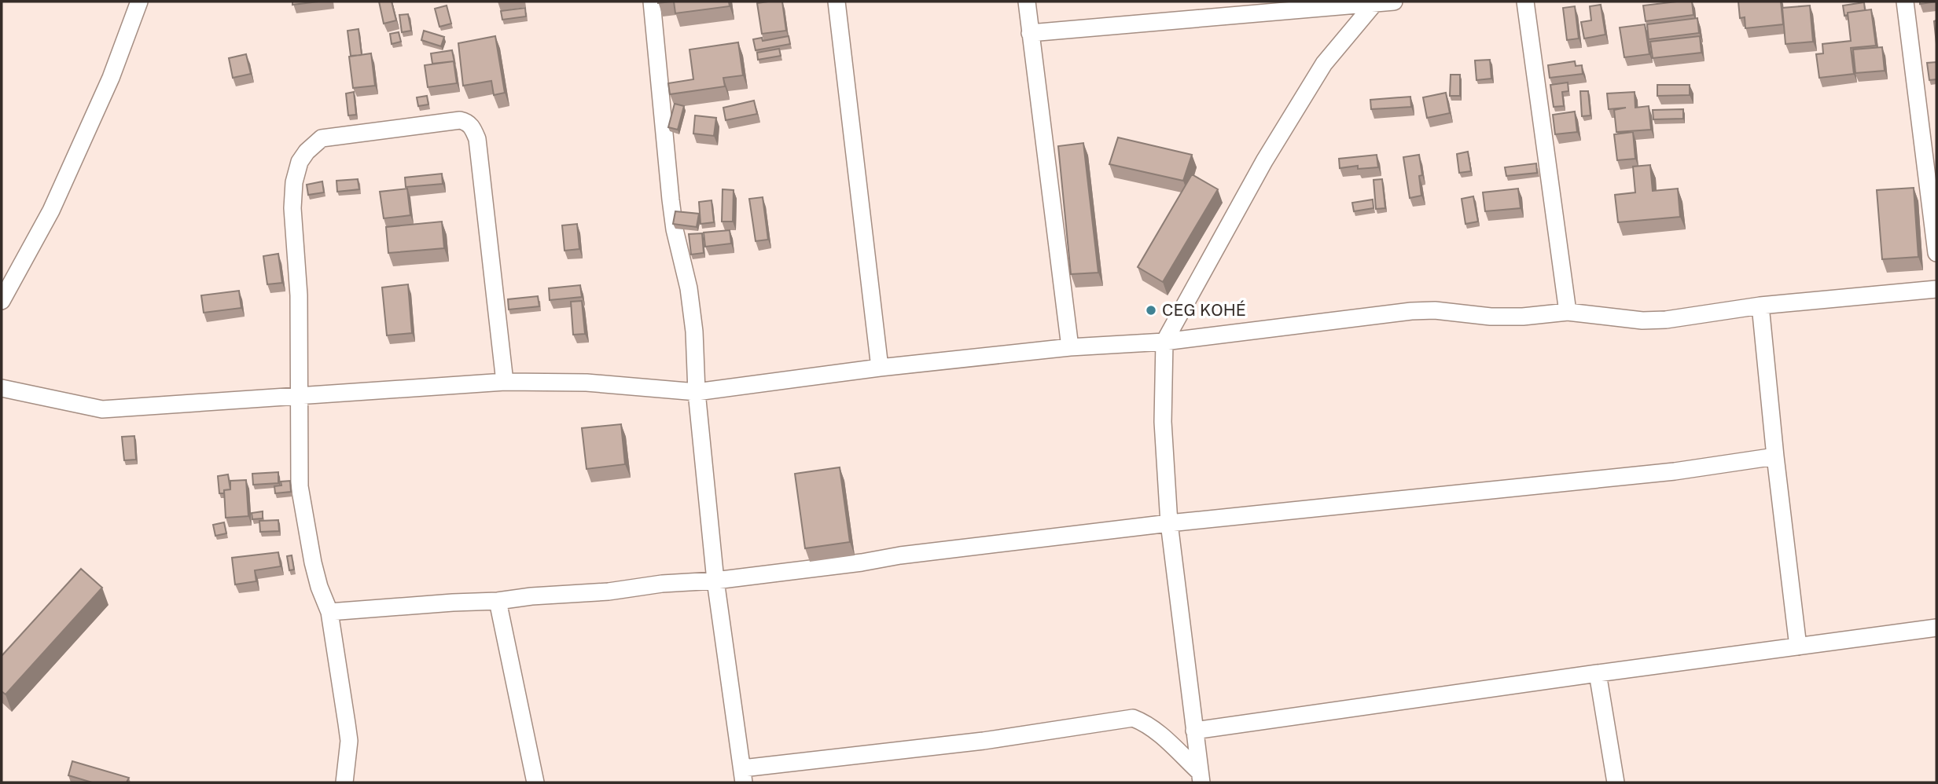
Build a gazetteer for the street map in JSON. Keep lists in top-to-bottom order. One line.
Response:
{"places":["CEG KOHÉ"]}
